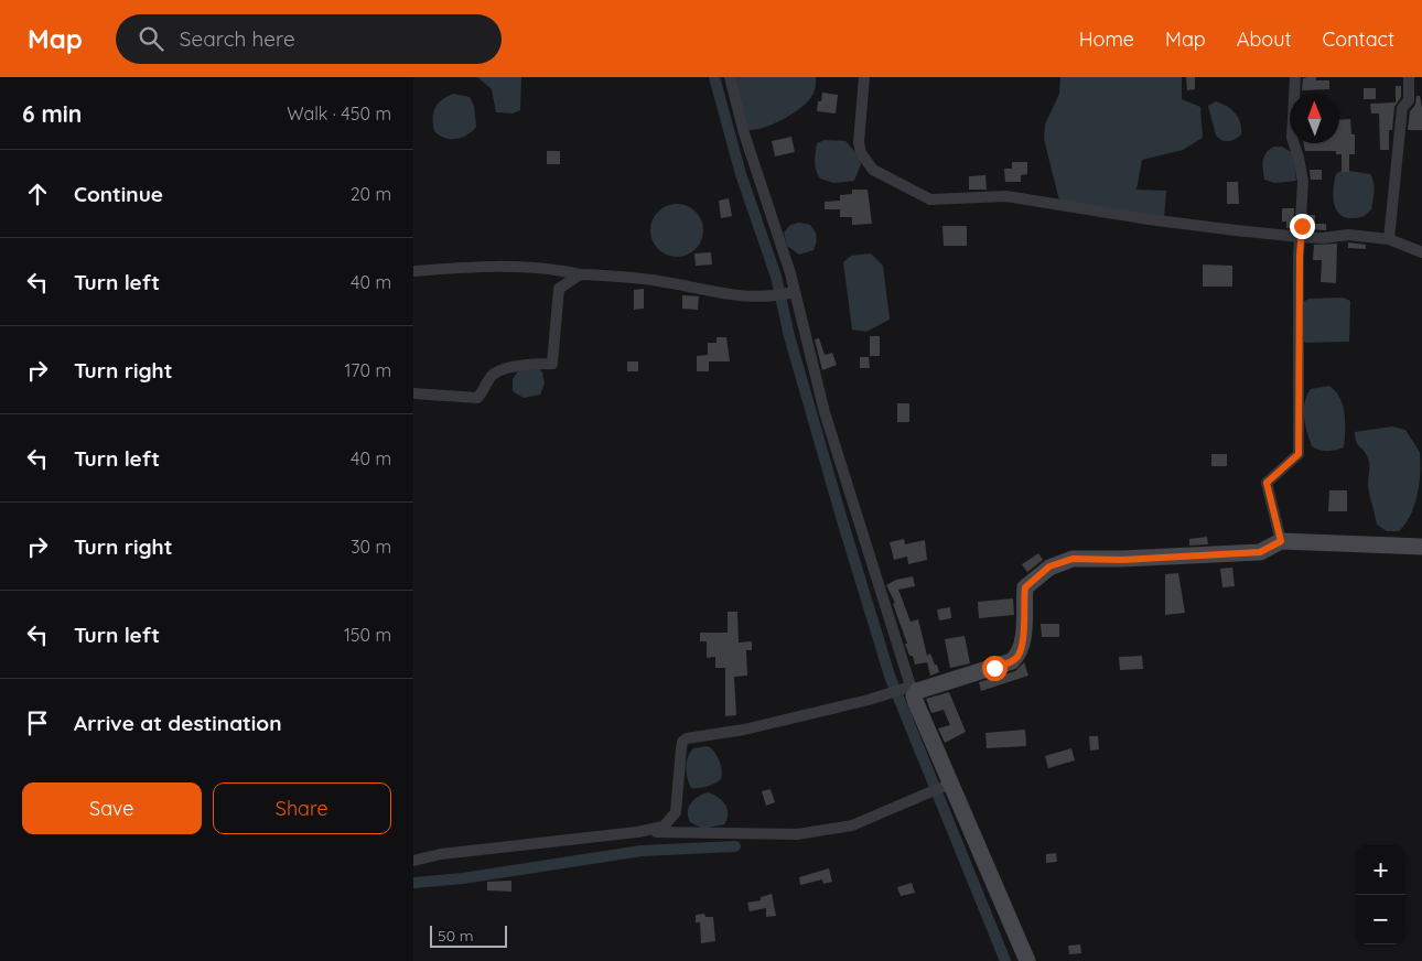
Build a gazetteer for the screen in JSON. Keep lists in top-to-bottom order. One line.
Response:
{"scale_bar":"50 m","north":"top","page":{"header":"Map","search":"Search here","nav":["Home","Map","About","Contact"],"heading":["6 min","Walk · 450 m"],"list":[["Continue","20 m"],["Turn left","40 m"],["Turn right","170 m"],["Turn left","40 m"],["Turn right","30 m"],["Turn left","150 m"],"Arrive at destination"],"buttons":["Save","Share"],"map_buttons":["+","−"],"scale":"50 m"}}
